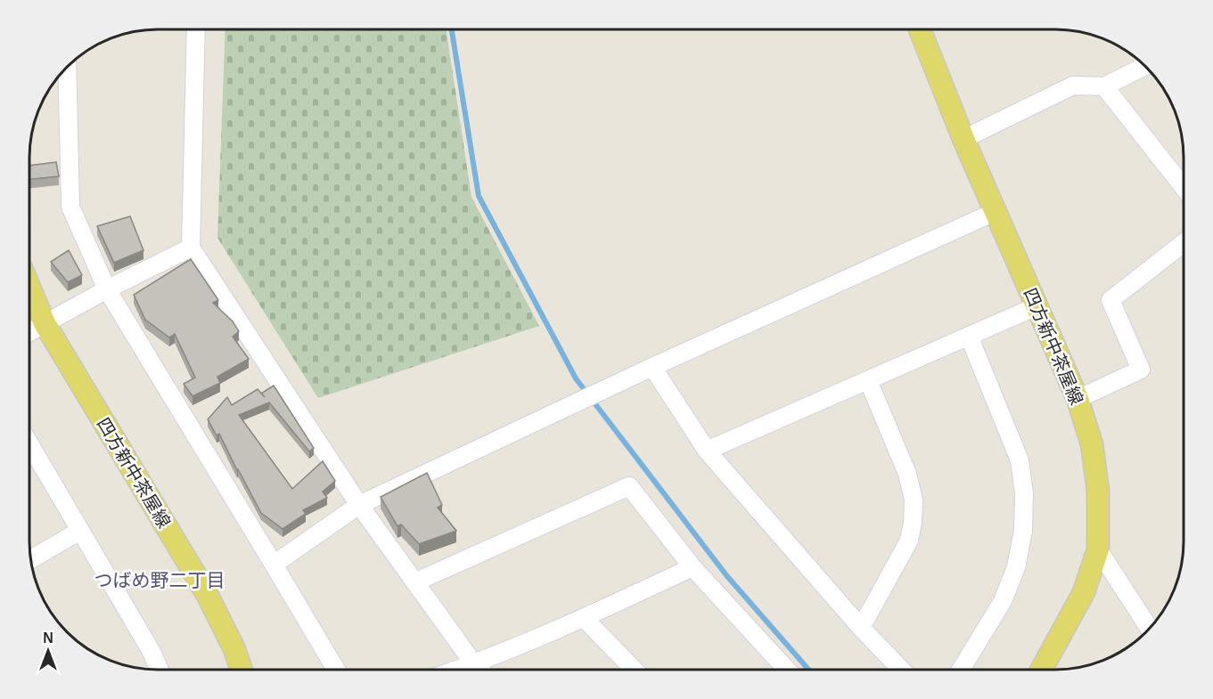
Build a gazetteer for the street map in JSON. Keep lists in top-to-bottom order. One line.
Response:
{"streets":{"main road":["四方新中茶屋線"]},"districts":["つばめ野二丁目"],"north":"top"}
